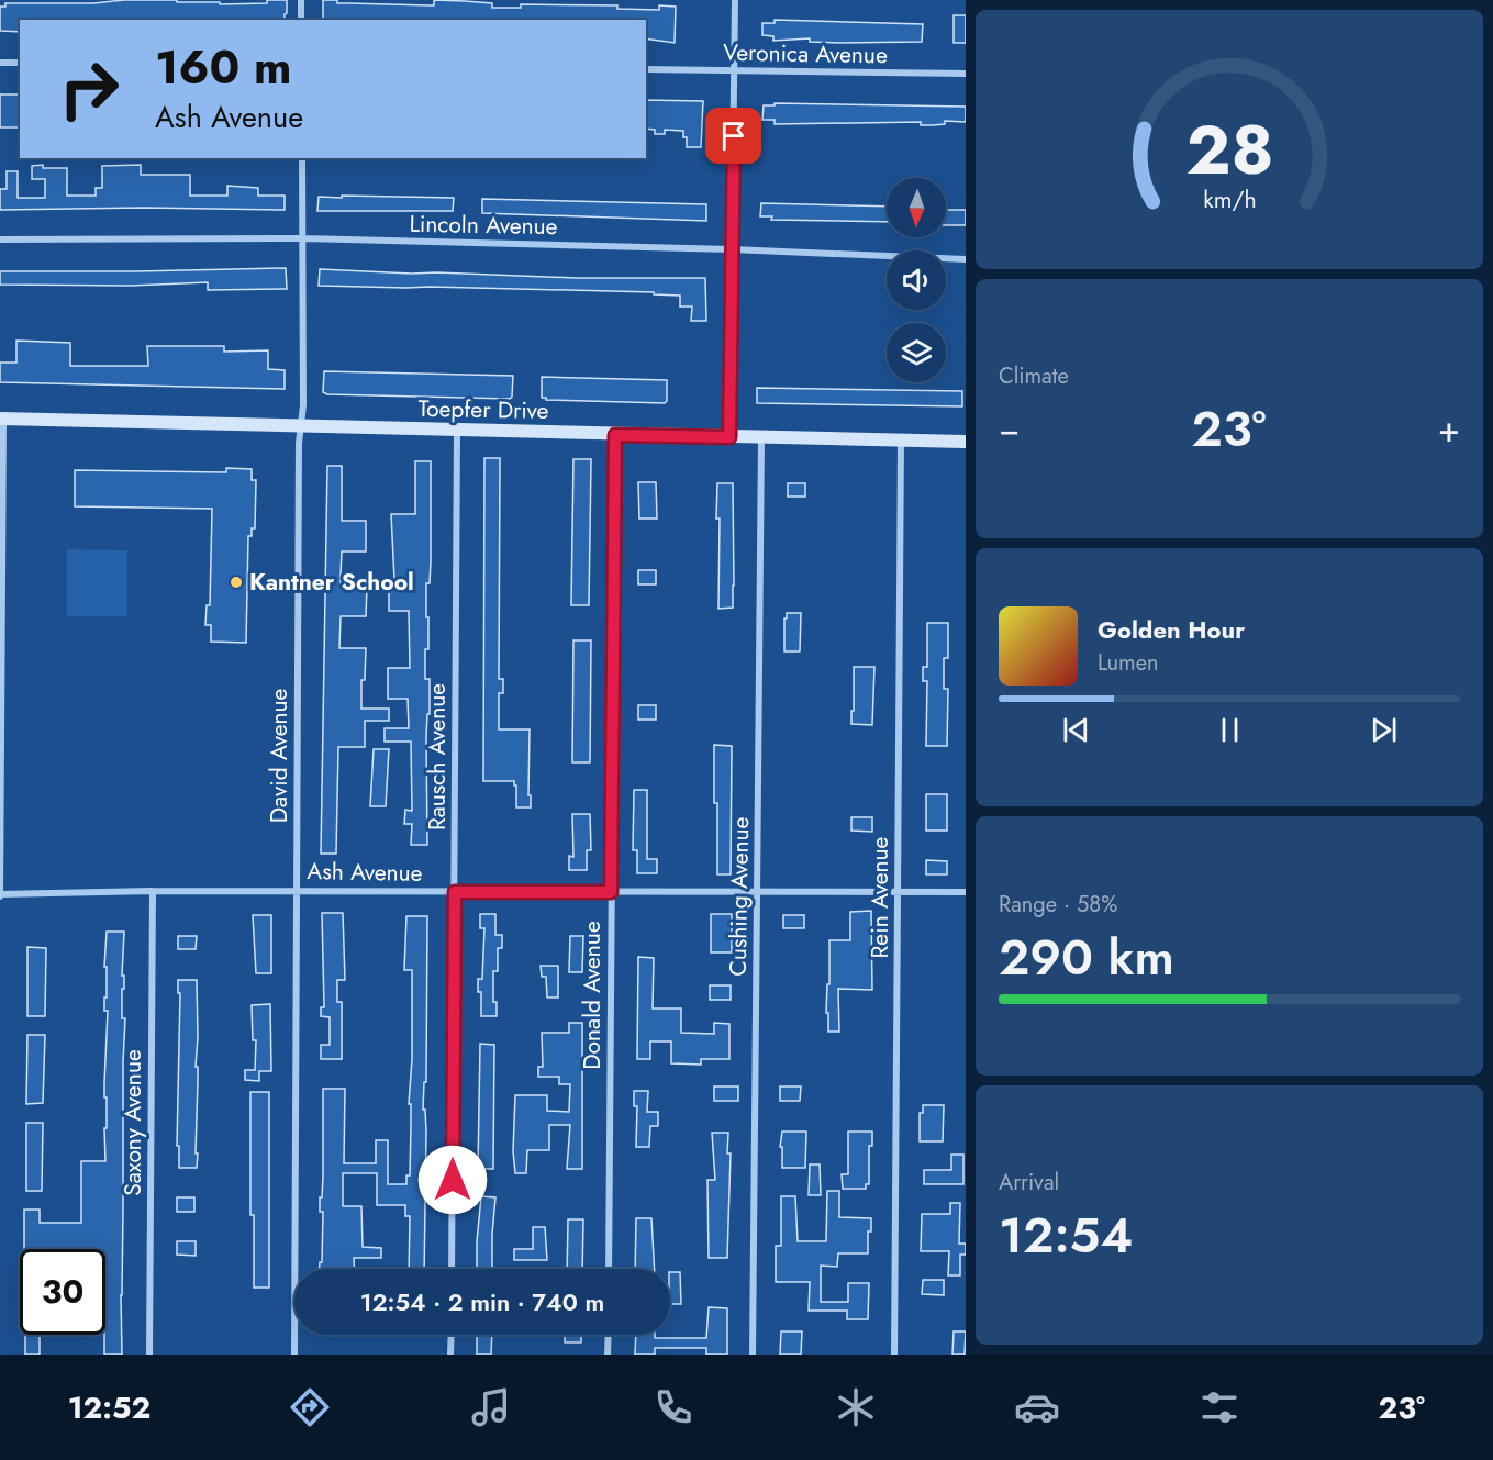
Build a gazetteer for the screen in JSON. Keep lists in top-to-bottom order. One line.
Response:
{"streets":{"street":["Veronica Avenue","Lincoln Avenue","Toepfer Drive","David Avenue","Rausch Avenue","Ash Avenue","Cushing Avenue","Rein Avenue","Donald Avenue","Saxony Avenue"]},"crossings":[["Lincoln Avenue","David Avenue"],["Toepfer Drive","David Avenue"],["Toepfer Drive","Rausch Avenue"],["Toepfer Drive","Cushing Avenue"],["Toepfer Drive","Rein Avenue"],["Toepfer Drive","Donald Avenue"],["David Avenue","Ash Avenue"],["Rausch Avenue","Ash Avenue"],["Ash Avenue","Cushing Avenue"],["Ash Avenue","Rein Avenue"],["Ash Avenue","Donald Avenue"],["Ash Avenue","Saxony Avenue"]],"places":["Kantner School"],"north":"bottom","page":{"turn":["160 m","Ash Avenue"],"tile":["Climate",["Range · 58%","290 km"],["Arrival","12:54"]],"heat":["−","23°","+"],"song":["Golden Hour","Lumen"],"limit":"30","trip":"12:54 · 2 min · 740 m","tabs":["12:52","23°"],"gauge":["28","km/h"]}}
